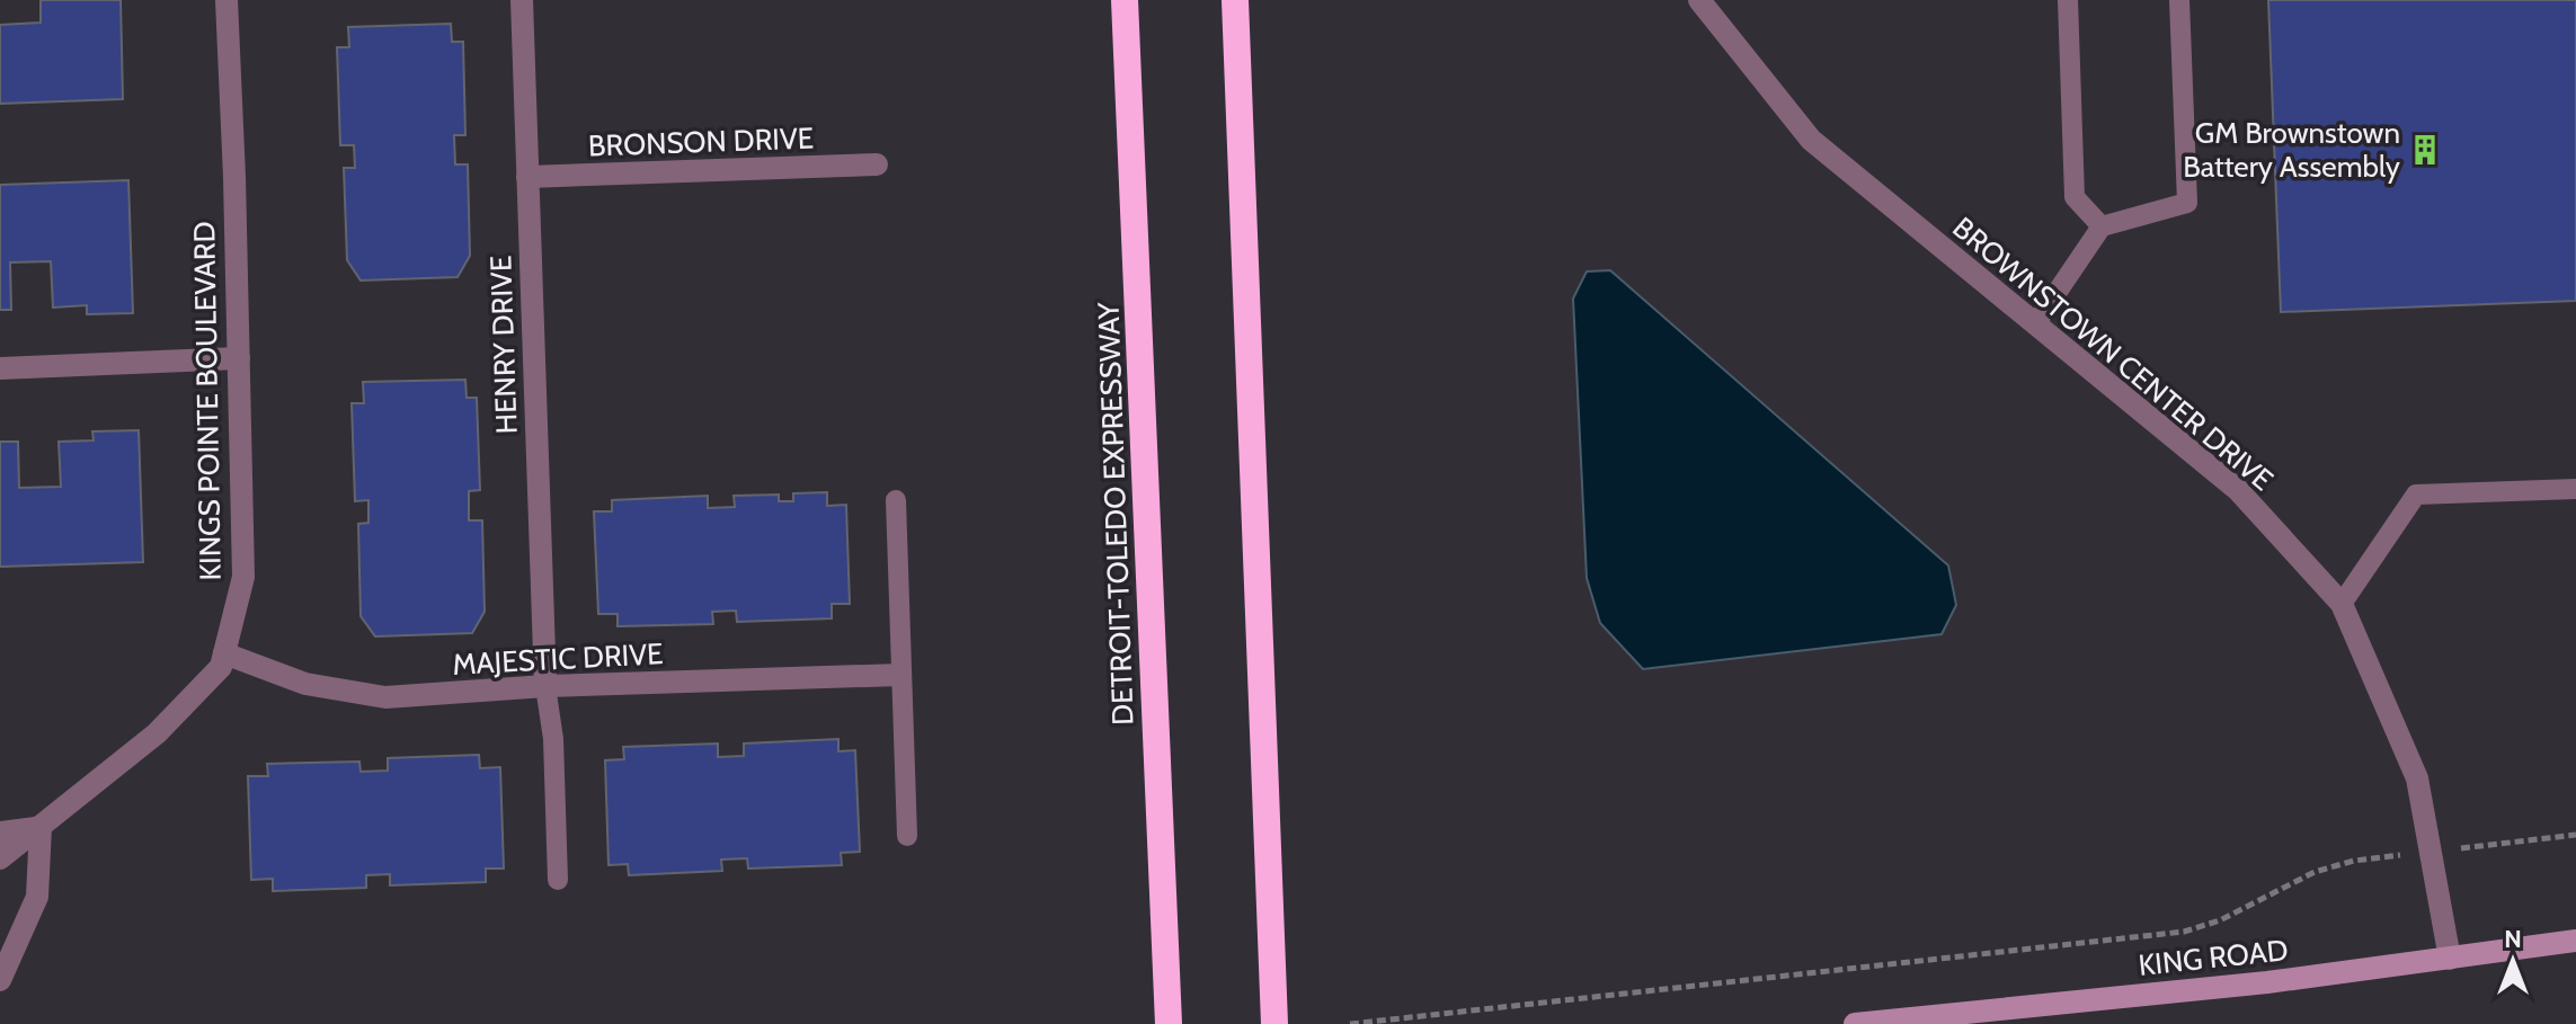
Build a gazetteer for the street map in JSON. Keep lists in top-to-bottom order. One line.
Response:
{"streets":{"highway":["DETROIT-TOLEDO EXPRESSWAY"],"main road":["KING ROAD"],"street":["BRONSON DRIVE","HENRY DRIVE","BROWNSTOWN CENTER DRIVE","KINGS POINTE BOULEVARD","MAJESTIC DRIVE"]},"crossings":[["BRONSON DRIVE","HENRY DRIVE"],["HENRY DRIVE","MAJESTIC DRIVE"],["BROWNSTOWN CENTER DRIVE","KING ROAD"],["KINGS POINTE BOULEVARD","MAJESTIC DRIVE"]],"places":{"building":["GM Brownstown Battery Assembly"]},"north":"top"}
